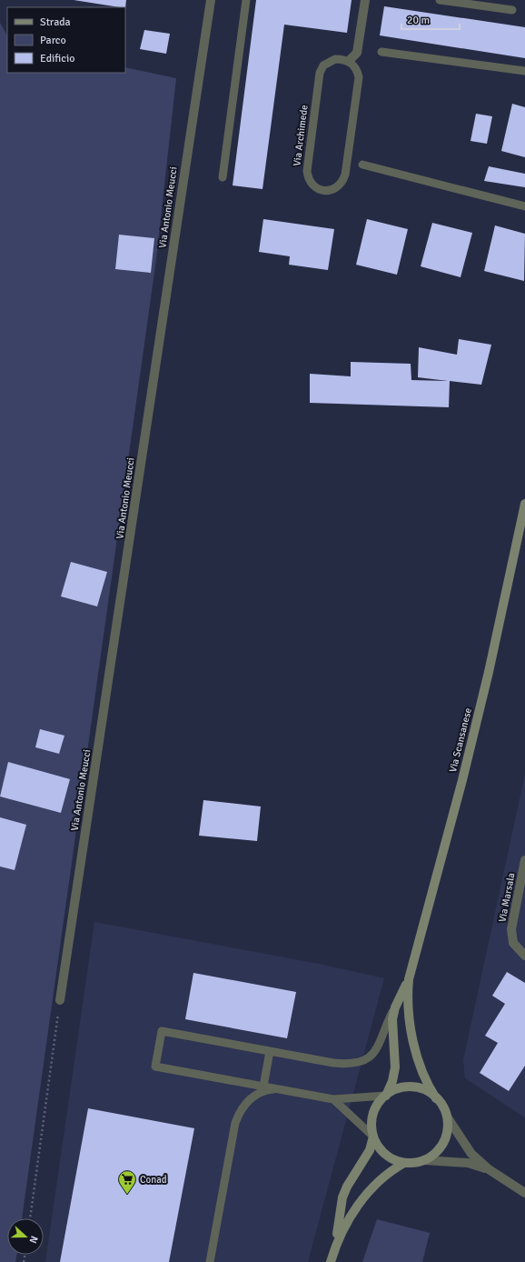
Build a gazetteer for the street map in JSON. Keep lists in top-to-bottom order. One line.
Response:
{"streets":{"main road":["Via Scansanese"],"street":["Via Antonio Meucci","Via Marsala"],"lane":["Via Archimede"]},"places":{"supermarket":["Conad"]},"legend":["Strada","Parco","Edificio"],"scale_bar":"20 m","north":"right"}
